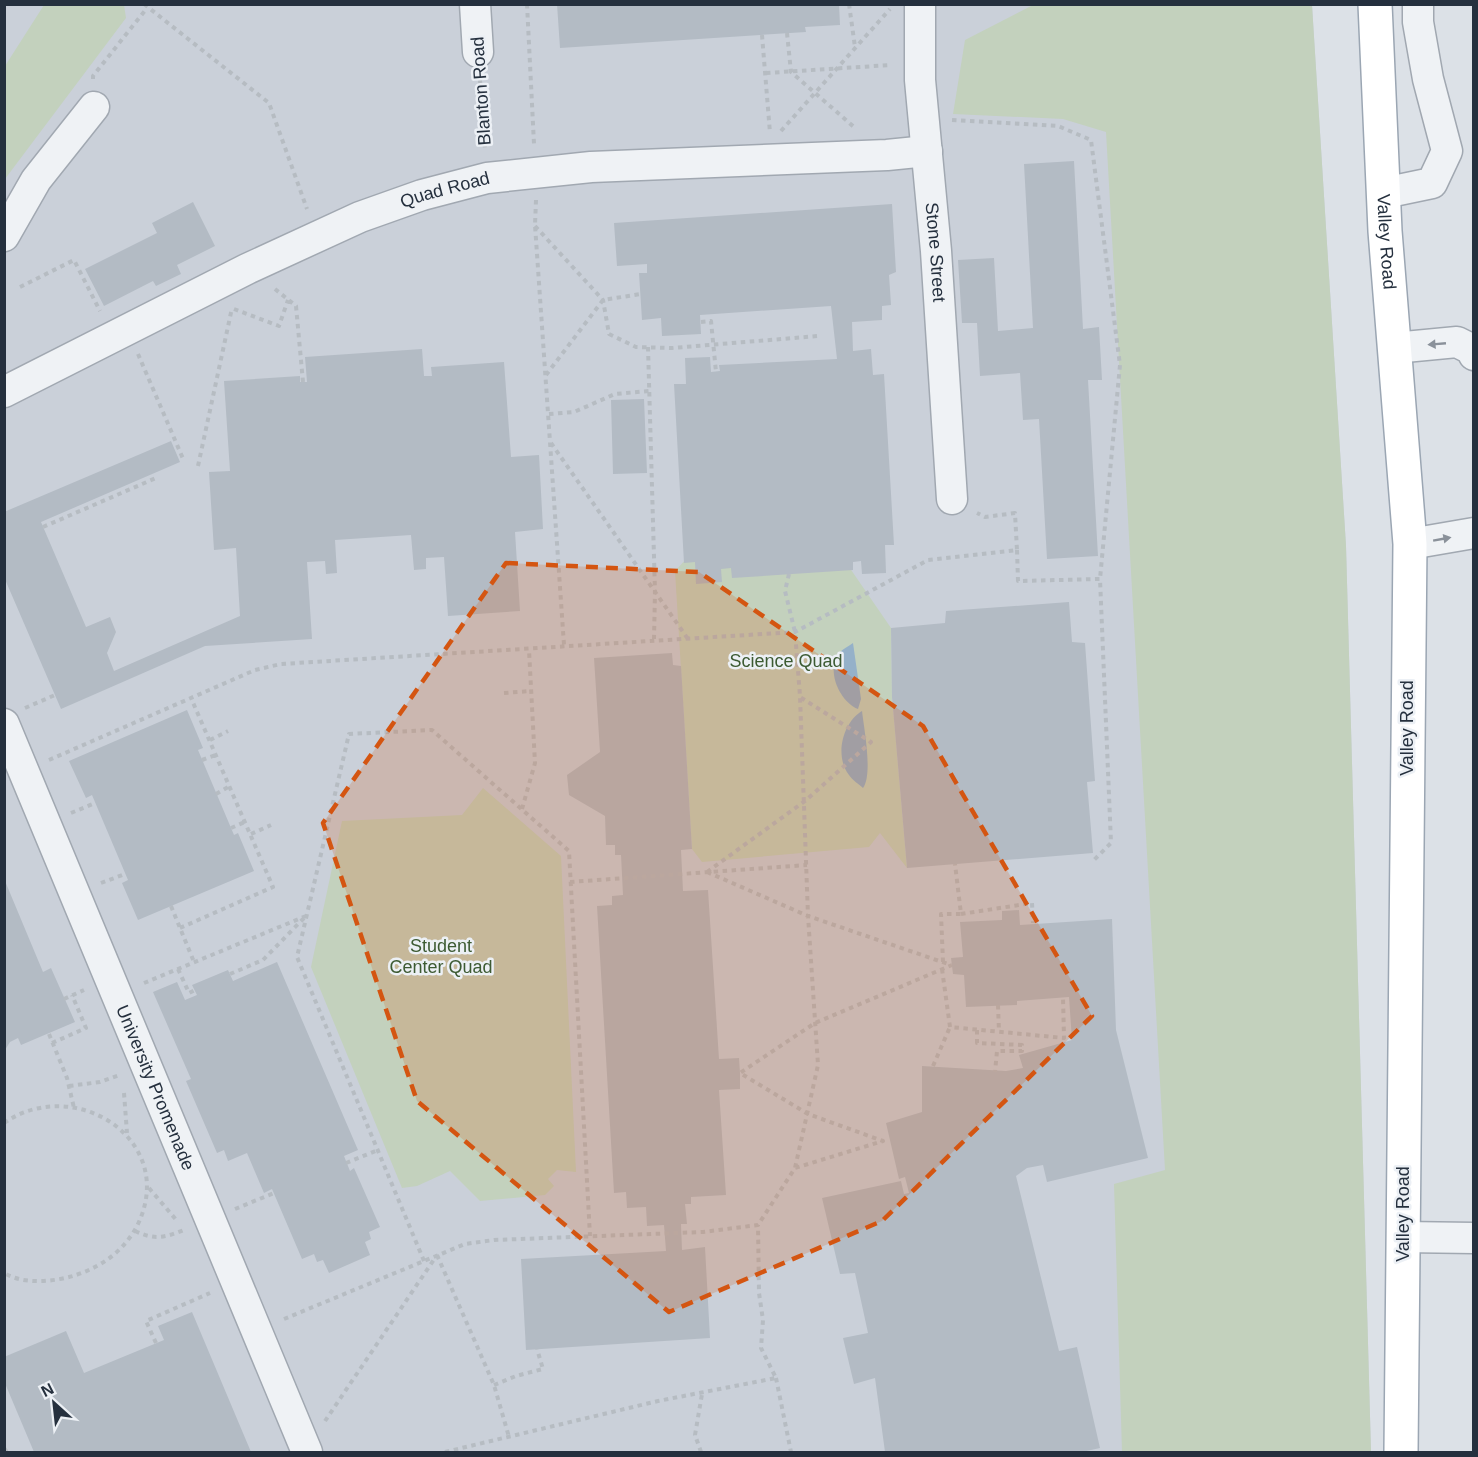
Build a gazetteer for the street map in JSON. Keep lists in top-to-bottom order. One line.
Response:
{"streets":{"main road":["Valley Road"],"street":["Blanton Road","Quad Road","Stone Street","University Promenade"]},"crossings":[["Blanton Road","Quad Road"],["Quad Road","Stone Street"]],"parks":["Science Quad","Student Center Quad"],"north":"top left"}
